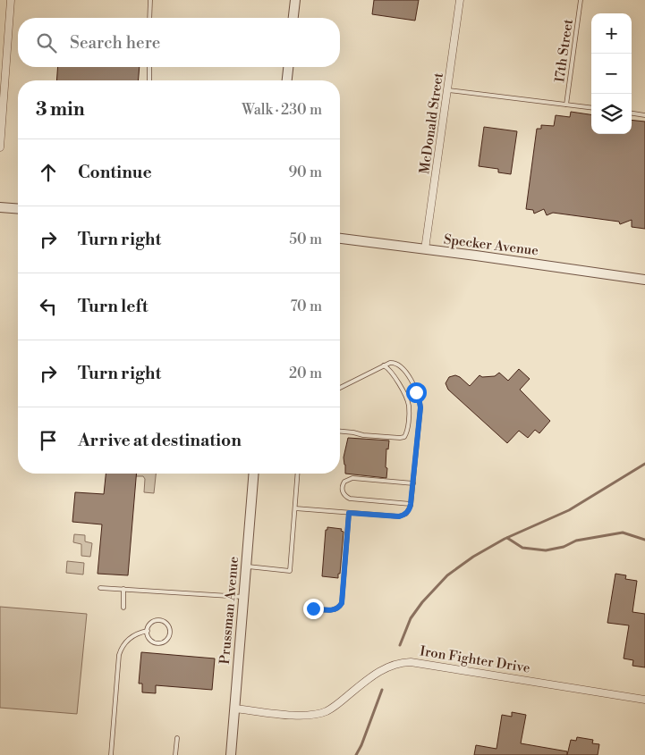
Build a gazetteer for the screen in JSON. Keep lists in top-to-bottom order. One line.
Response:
{"streets":{"street":["McDonald Street","Specker Avenue","Prussman Avenue","Iron Fighter Drive"],"lane":["17th Street"]},"crossings":[["McDonald Street","Specker Avenue"],["Prussman Avenue","Iron Fighter Drive"]],"page":{"map_buttons":["+","−"],"search":"Search here","heading":["3 min","Walk · 230 m"],"list":[["Continue","90 m"],["Turn right","50 m"],["Turn left","70 m"],["Turn right","20 m"],"Arrive at destination"]}}
